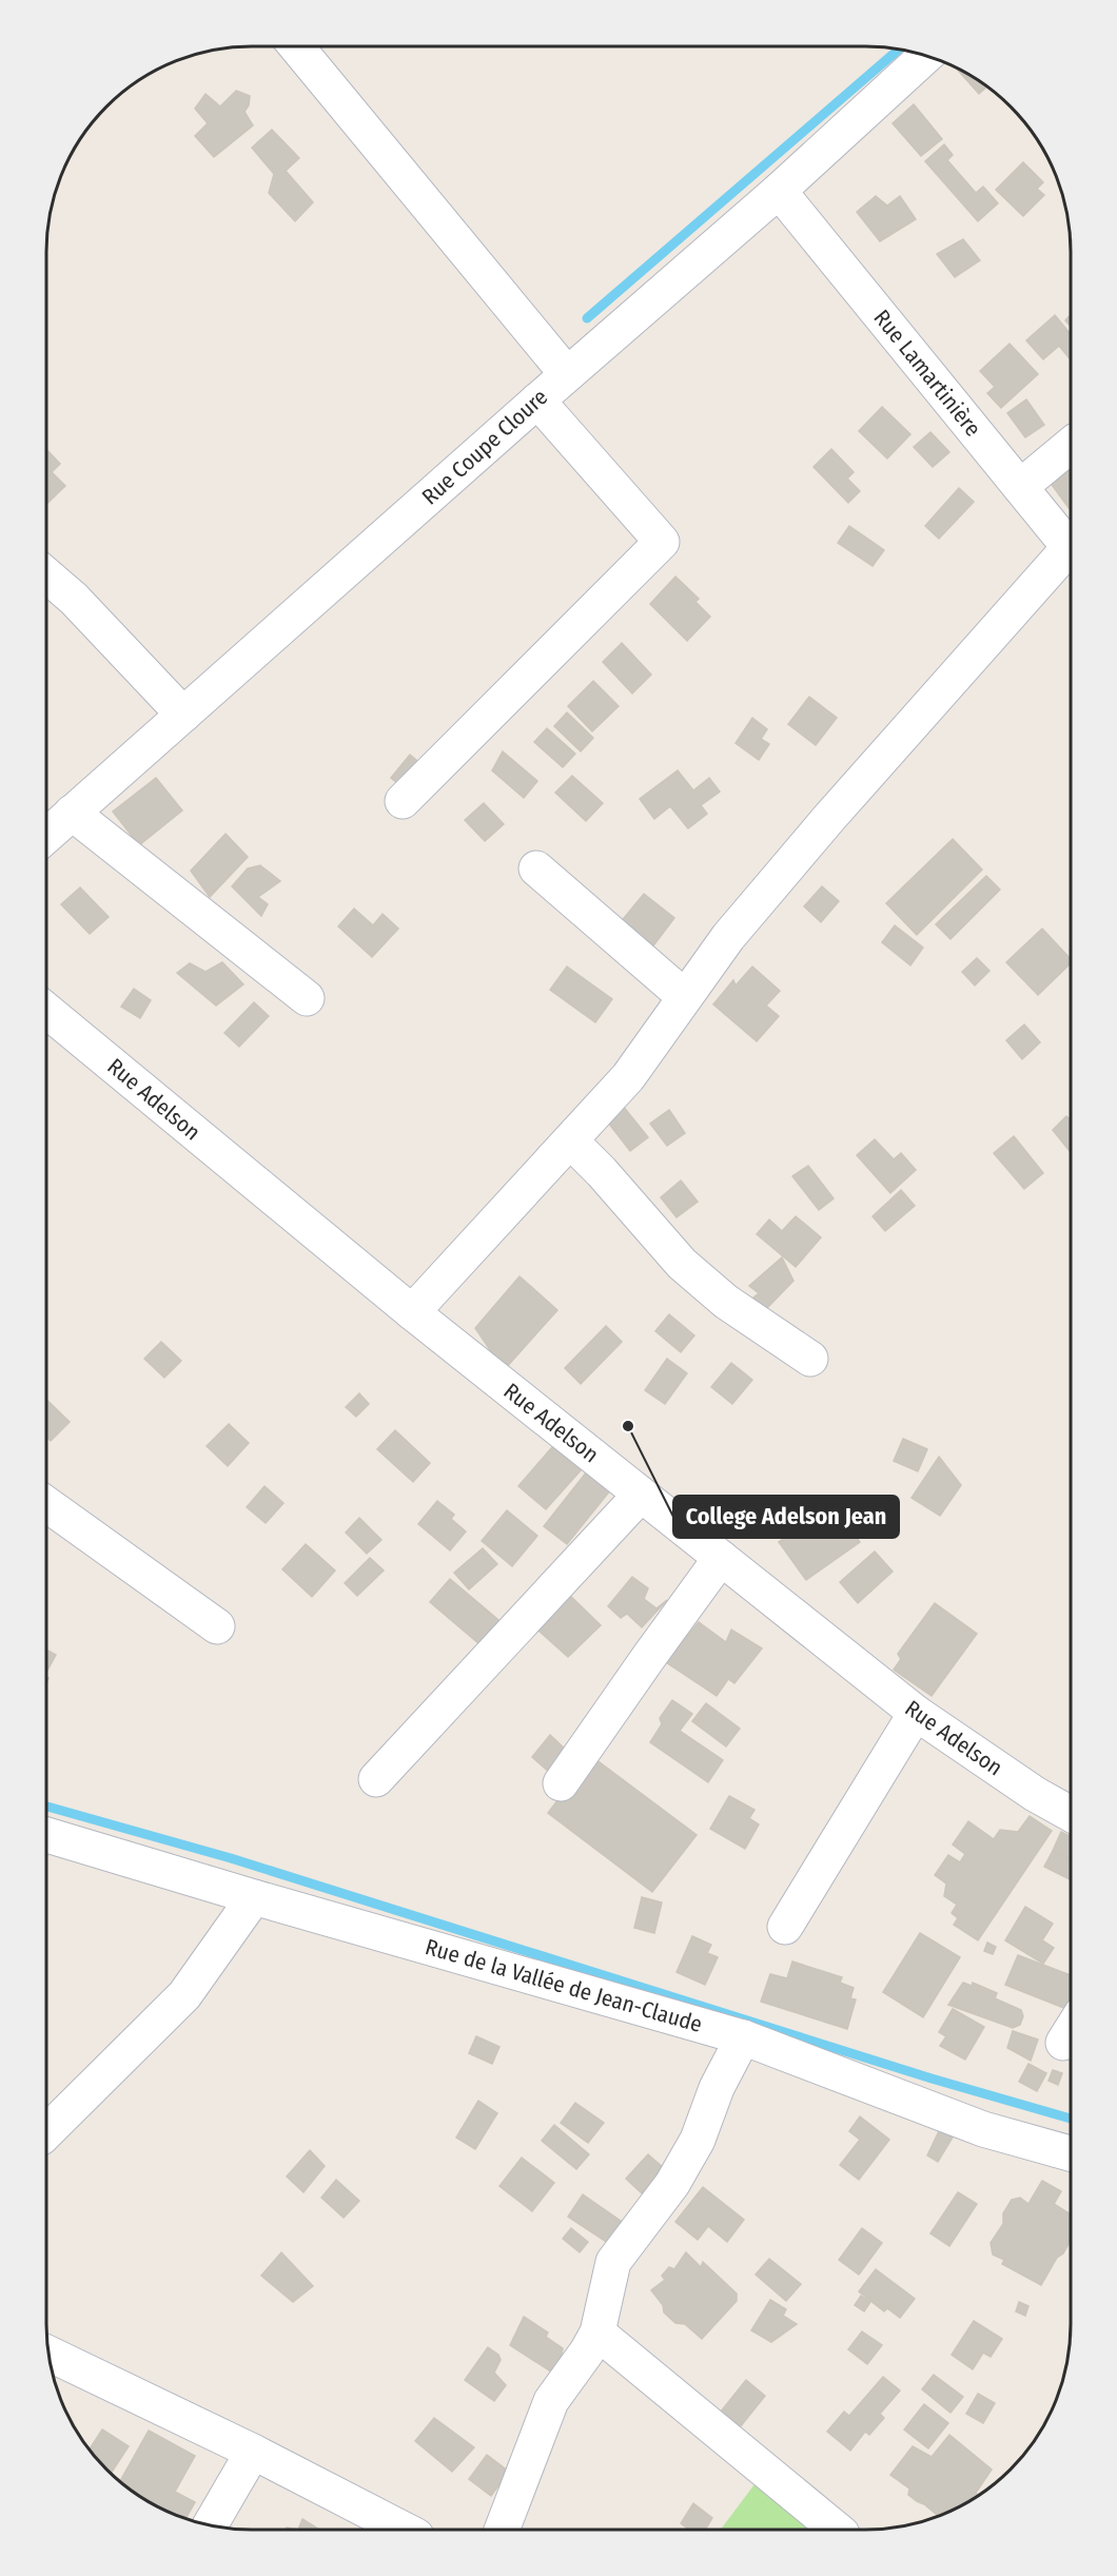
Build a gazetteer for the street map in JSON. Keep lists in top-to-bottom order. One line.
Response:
{"streets":{"street":["Rue Lamartinière","Rue Coupe Cloure","Rue Adelson","Rue de la Vallée de Jean-Claude"]},"crossings":[["Rue Lamartinière","Rue Coupe Cloure"]],"places":["College Adelson Jean"]}
